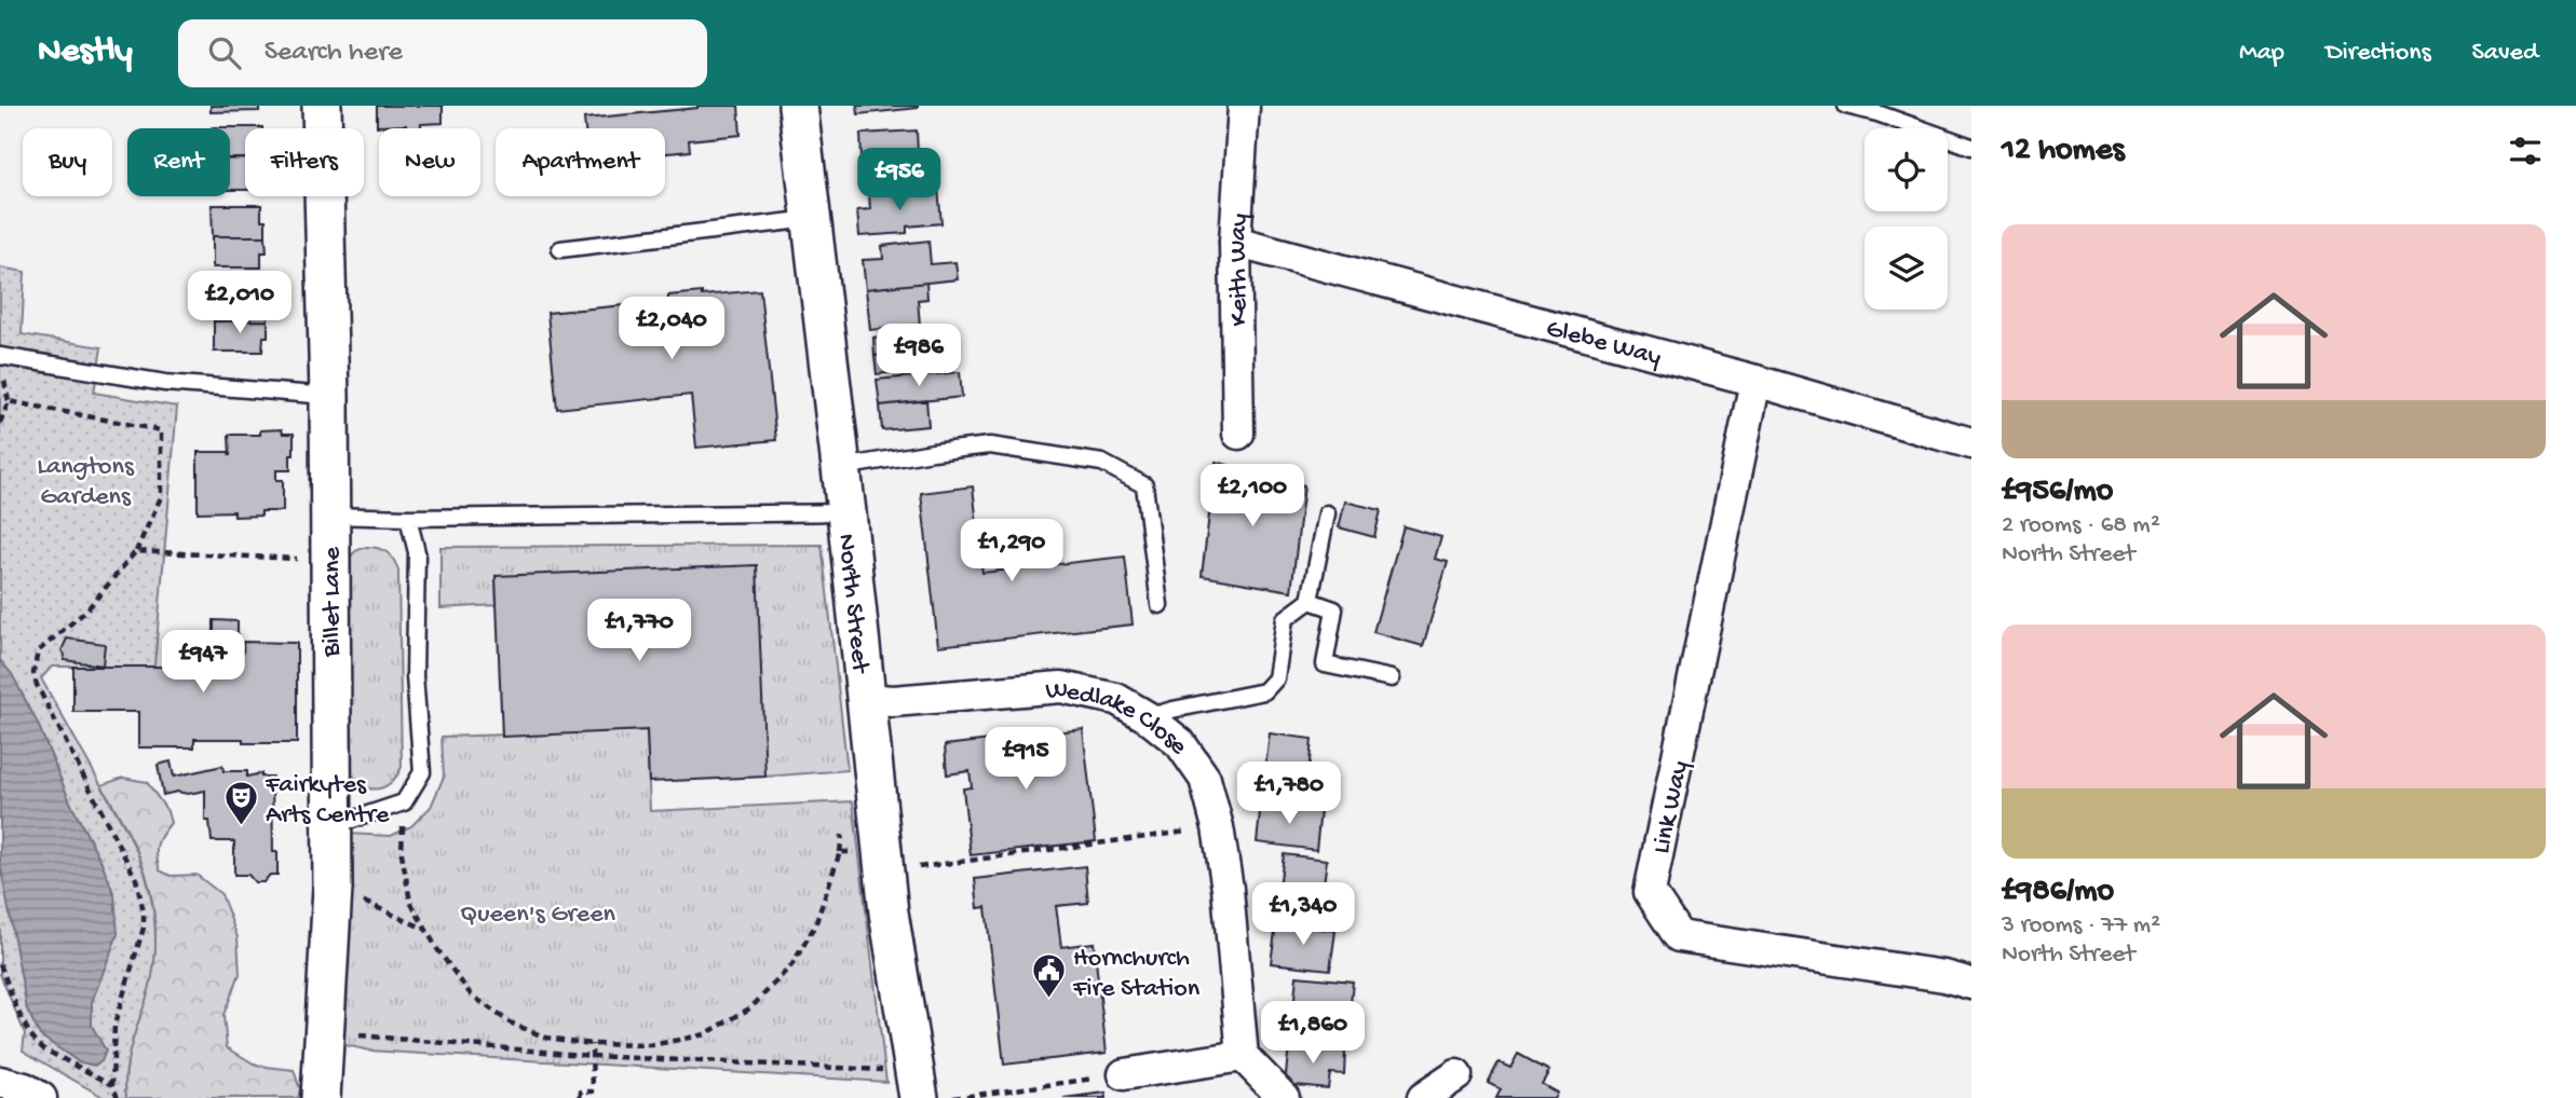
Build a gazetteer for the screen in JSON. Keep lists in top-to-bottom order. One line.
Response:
{"streets":{"street":["Keith Way","Glebe Way","Billet Lane","North Street","Wedlake Close","Link Way"]},"crossings":[["Keith Way","Glebe Way"],["Glebe Way","Link Way"],["North Street","Wedlake Close"]],"parks":["Langtons Gardens","Queen's Green"],"places":{"theatre":["Fairkytes Arts Centre"],"public building":["Hornchurch Fire Station"]},"page":{"header":"Nestly","search":"Search here","nav":["Map","Directions","Saved"],"heading":"12 homes","chip":["Buy","Rent","Filters","New","Apartment"],"price":["£956","£2,010","£2,040","£986","£2,100","£1,290","£1,770","£947","£915","£1,780","£1,340","£1,860"],"list":[{"name":"£956/mo","note":"2 rooms · 68 m² · North Street"},{"name":"£986/mo","note":"3 rooms · 77 m² · North Street"}]}}
